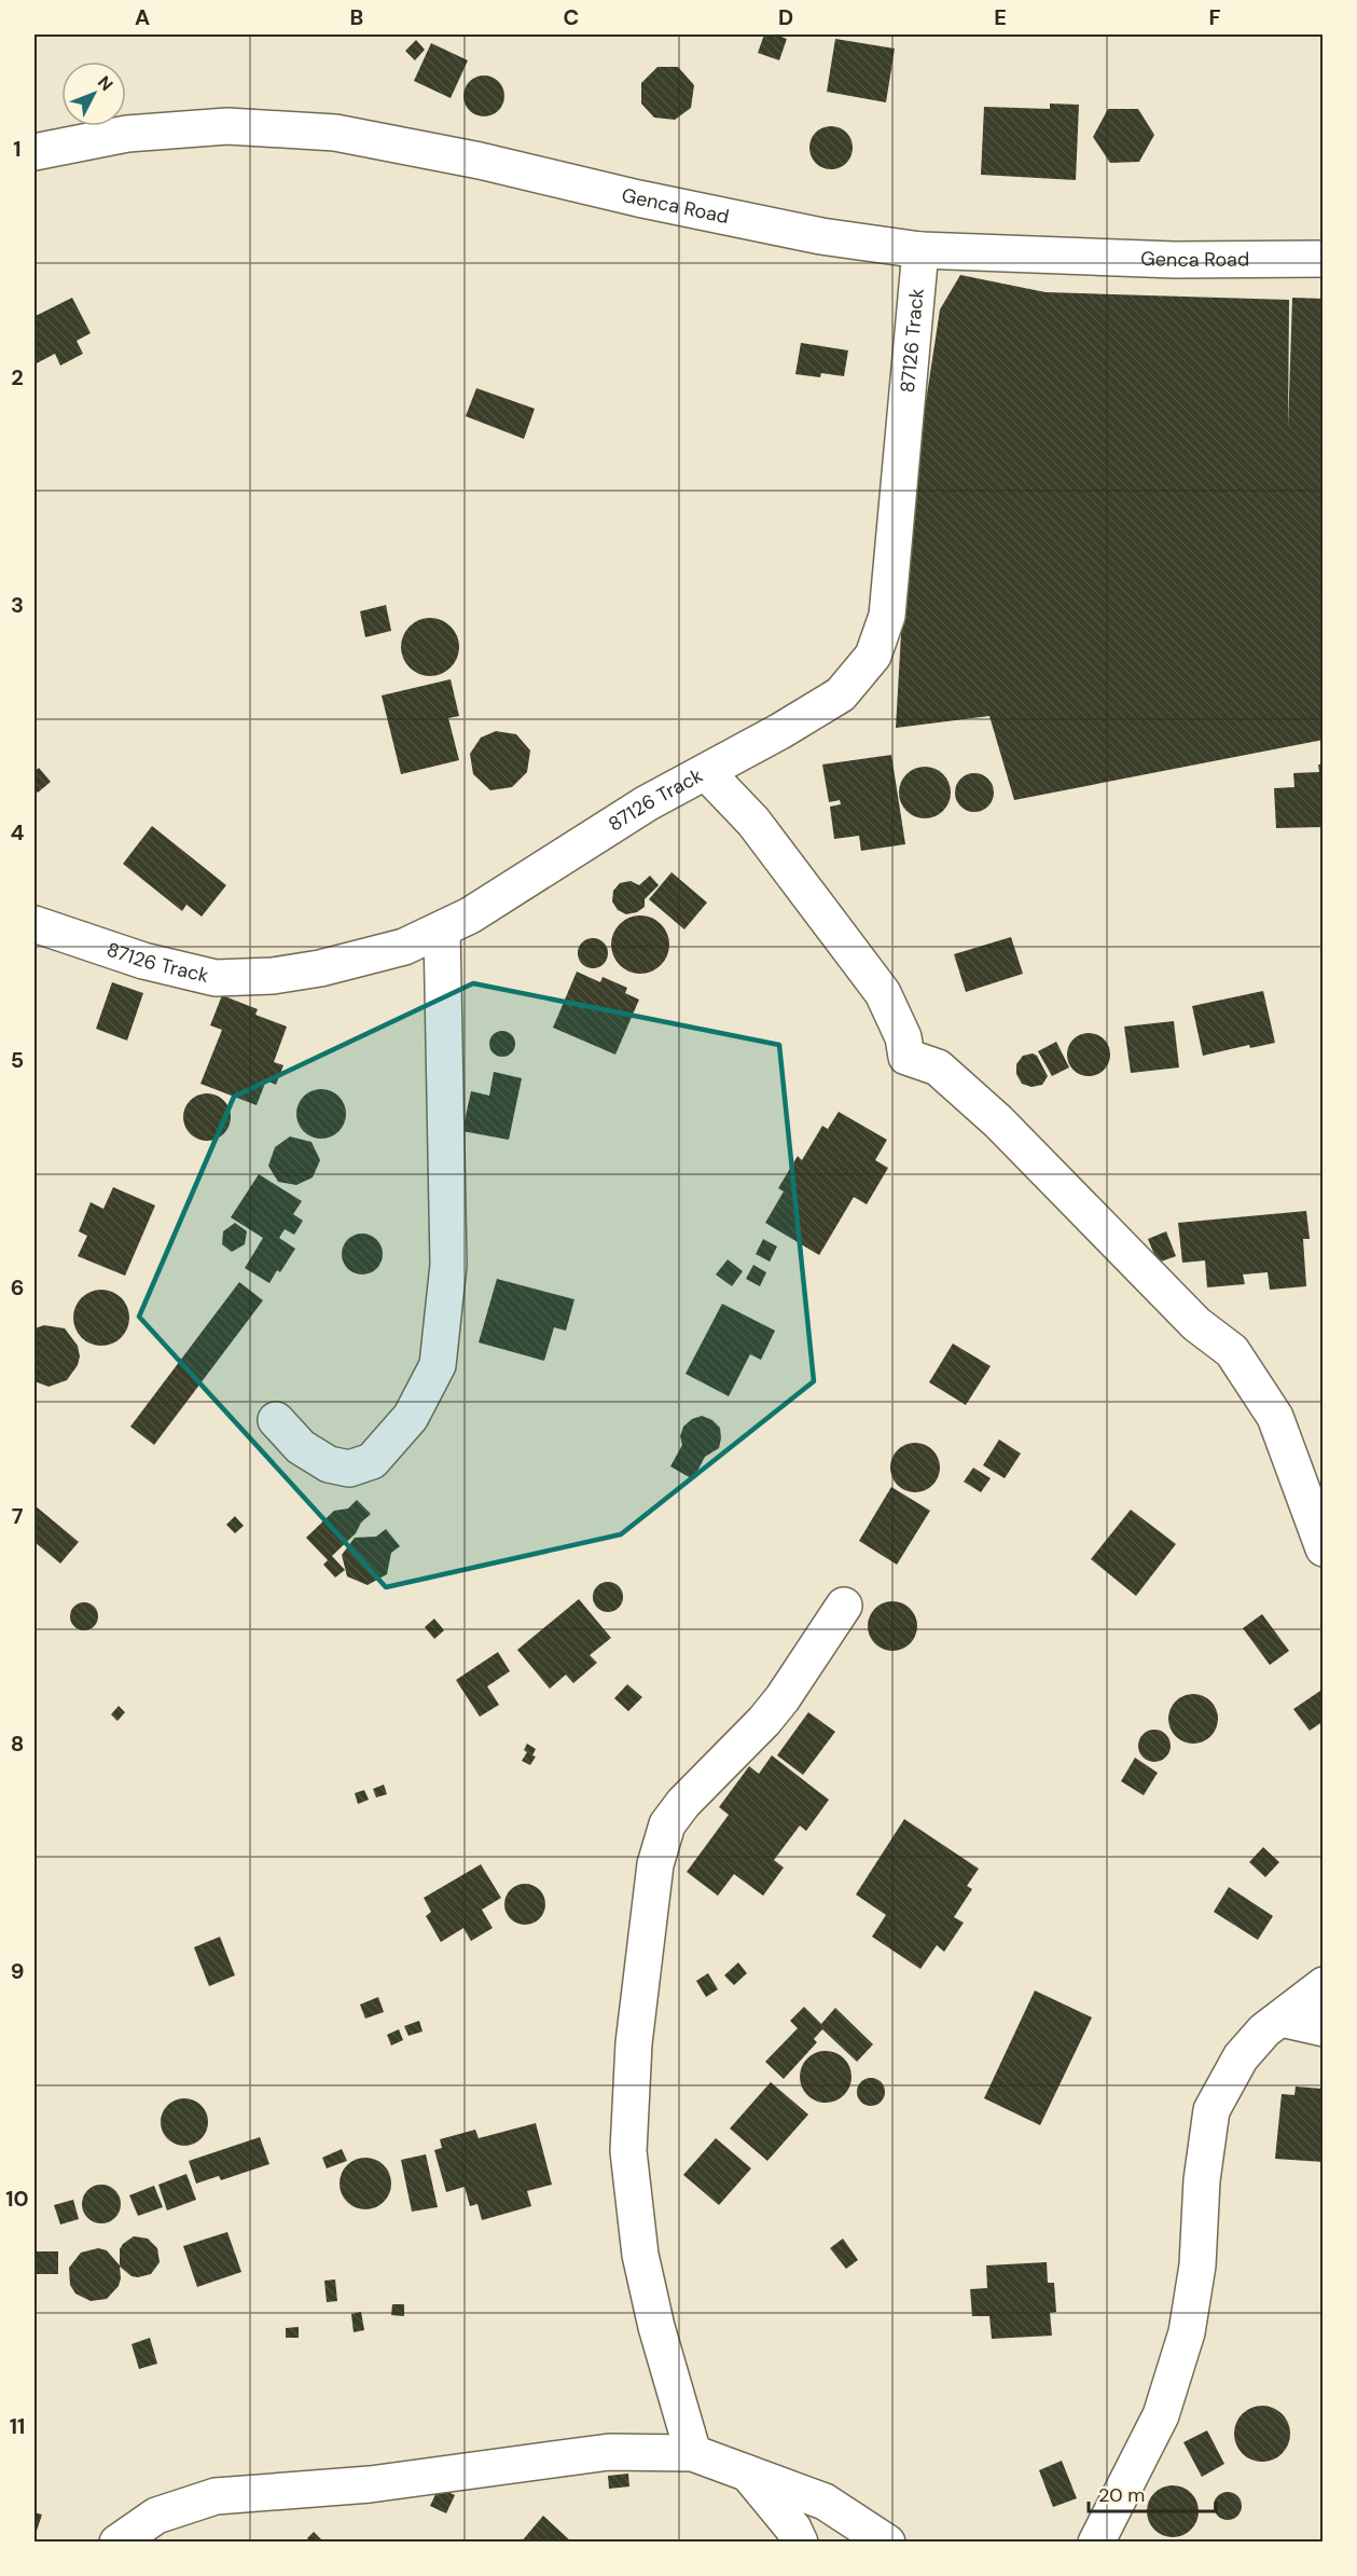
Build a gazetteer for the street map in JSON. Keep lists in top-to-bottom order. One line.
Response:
{"streets":{"street":["Genca Road","87126 Track"]},"crossings":[["Genca Road","87126 Track"]],"scale_bar":"20 m","north":"top right","grid":{"columns":["A","B","C","D","E","F"],"rows":["1","2","3","4","5","6","7","8","9","10","11"]}}
